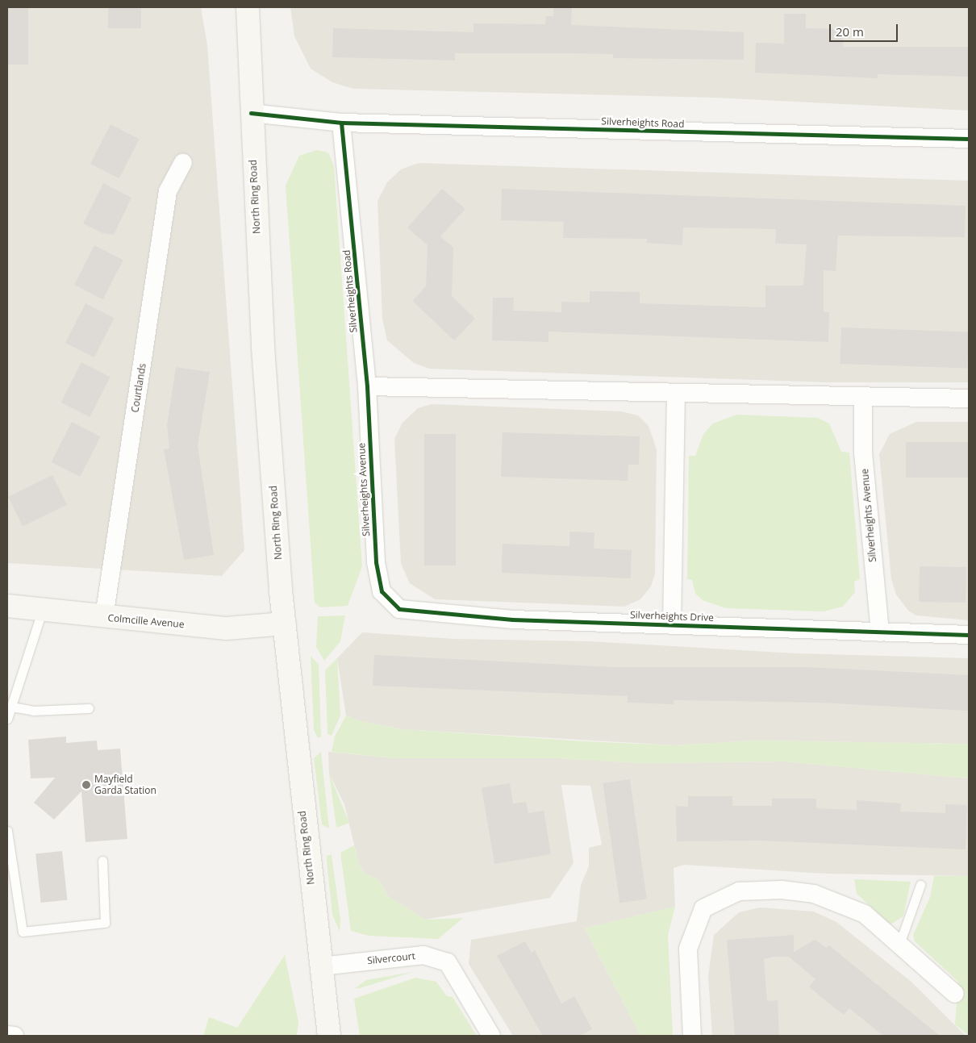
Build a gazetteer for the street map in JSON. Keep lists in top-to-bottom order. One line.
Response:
{"streets":{"main road":["North Ring Road","Colmcille Avenue"],"street":["Silverheights Road","Courtlands","Silverheights Avenue","Silverheights Drive","Silvercourt"]},"crossings":[["Silverheights Road","North Ring Road"],["Silverheights Road","Silverheights Avenue"],["North Ring Road","Colmcille Avenue"],["North Ring Road","Silvercourt"],["Courtlands","Colmcille Avenue"],["Silverheights Avenue","Silverheights Drive"]],"places":["Mayfield Garda Station"],"scale_bar":"20 m"}
